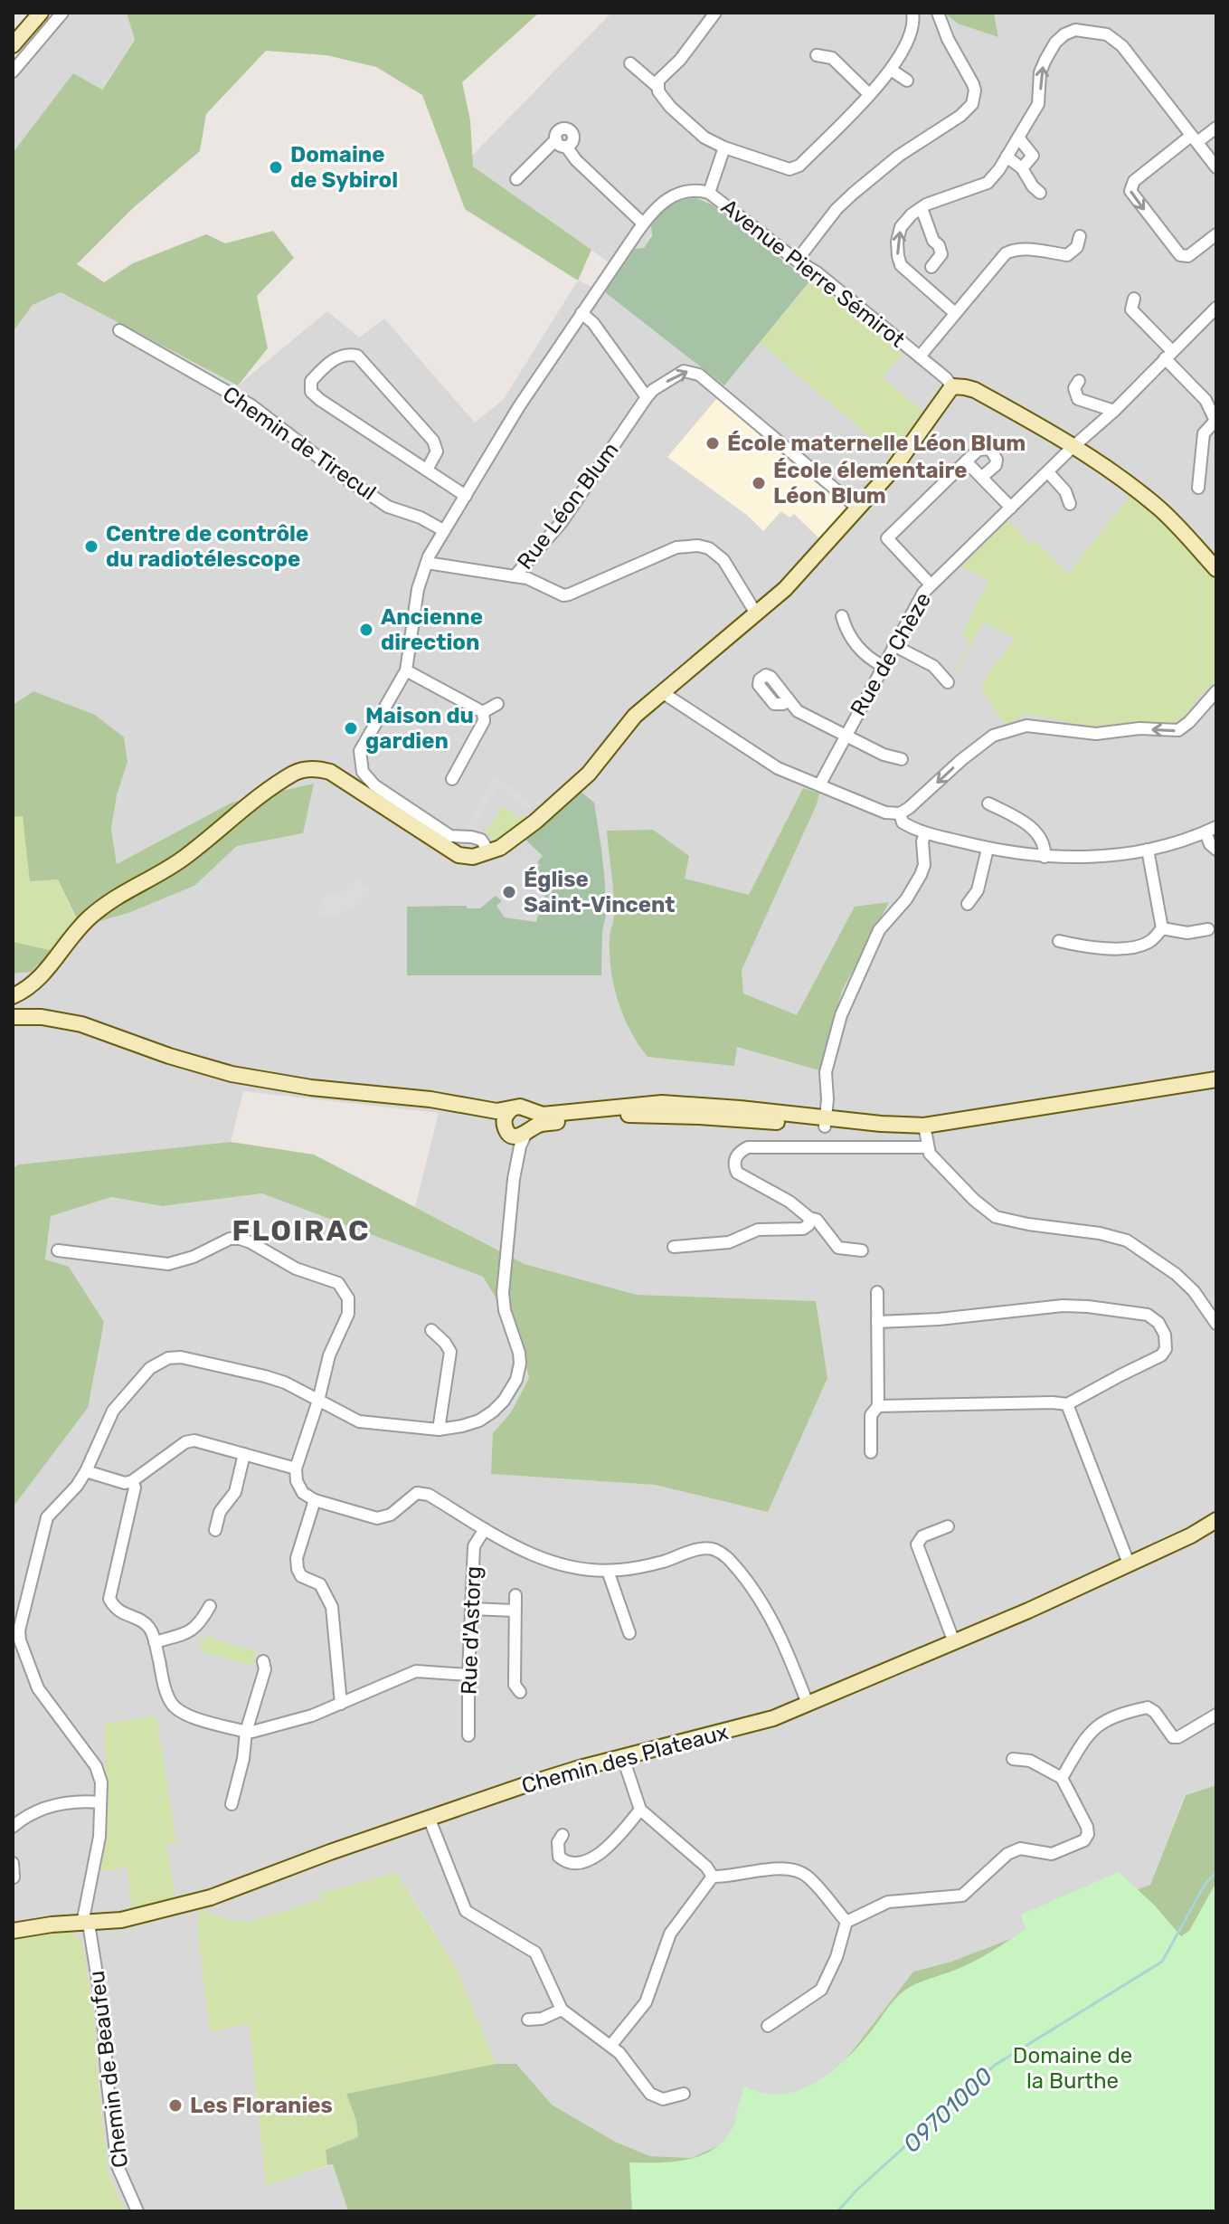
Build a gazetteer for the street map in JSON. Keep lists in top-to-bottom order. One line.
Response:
{"streets":{"street":["Avenue Pierre Sémirot","Chemin de Tirecul","Rue Léon Blum","Rue de Chèze","Rue d'Astorg","Chemin des Plateaux","Chemin de Beaufeu"]},"crossings":[["Avenue Pierre Sémirot","Chemin de Tirecul"],["Avenue Pierre Sémirot","Rue Léon Blum"],["Avenue Pierre Sémirot","Rue de Chèze"],["Chemin des Plateaux","Chemin de Beaufeu"]],"districts":["FLOIRAC"],"water":["O9701000"],"parks":["Domaine de la Burthe"],"places":["Domaine de Sybirol","École maternelle Léon Blum","École élementaire Léon Blum","Centre de contrôle du radiotélescope","Ancienne direction","Maison du gardien","Église Saint-Vincent","Les Floranies"]}
